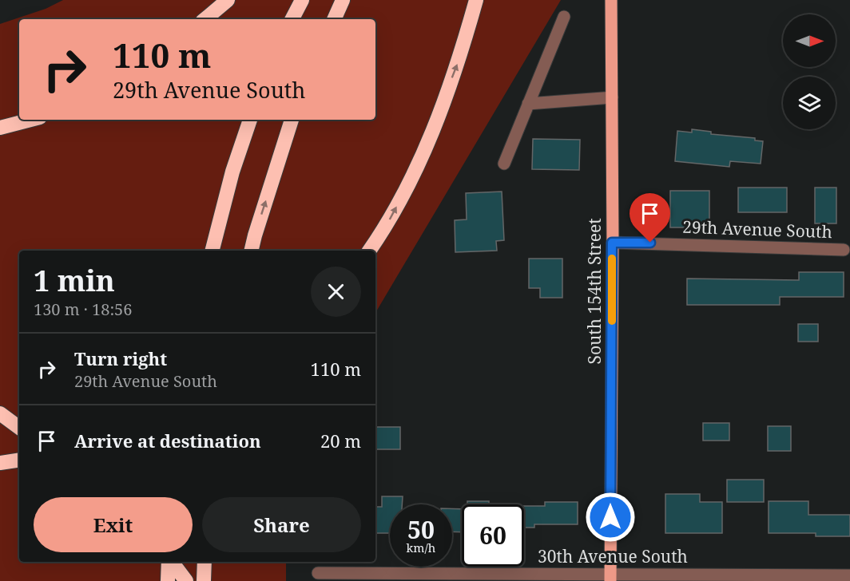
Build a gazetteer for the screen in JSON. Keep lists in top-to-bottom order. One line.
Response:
{"streets":{"main road":["South 154th Street"],"street":["29th Avenue South","30th Avenue South"]},"crossings":[["29th Avenue South","South 154th Street"],["South 154th Street","30th Avenue South"]],"north":"right","page":{"turn":["110 m","29th Avenue South"],"heading":["1 min","130 m · 18:56"],"list":[{"name":"Turn right","note":"29th Avenue South","value":"110 m"},{"name":"Arrive at destination","value":"20 m"}],"buttons":["Exit","Share"],"speed":"50 km/h","limit":"60"}}
